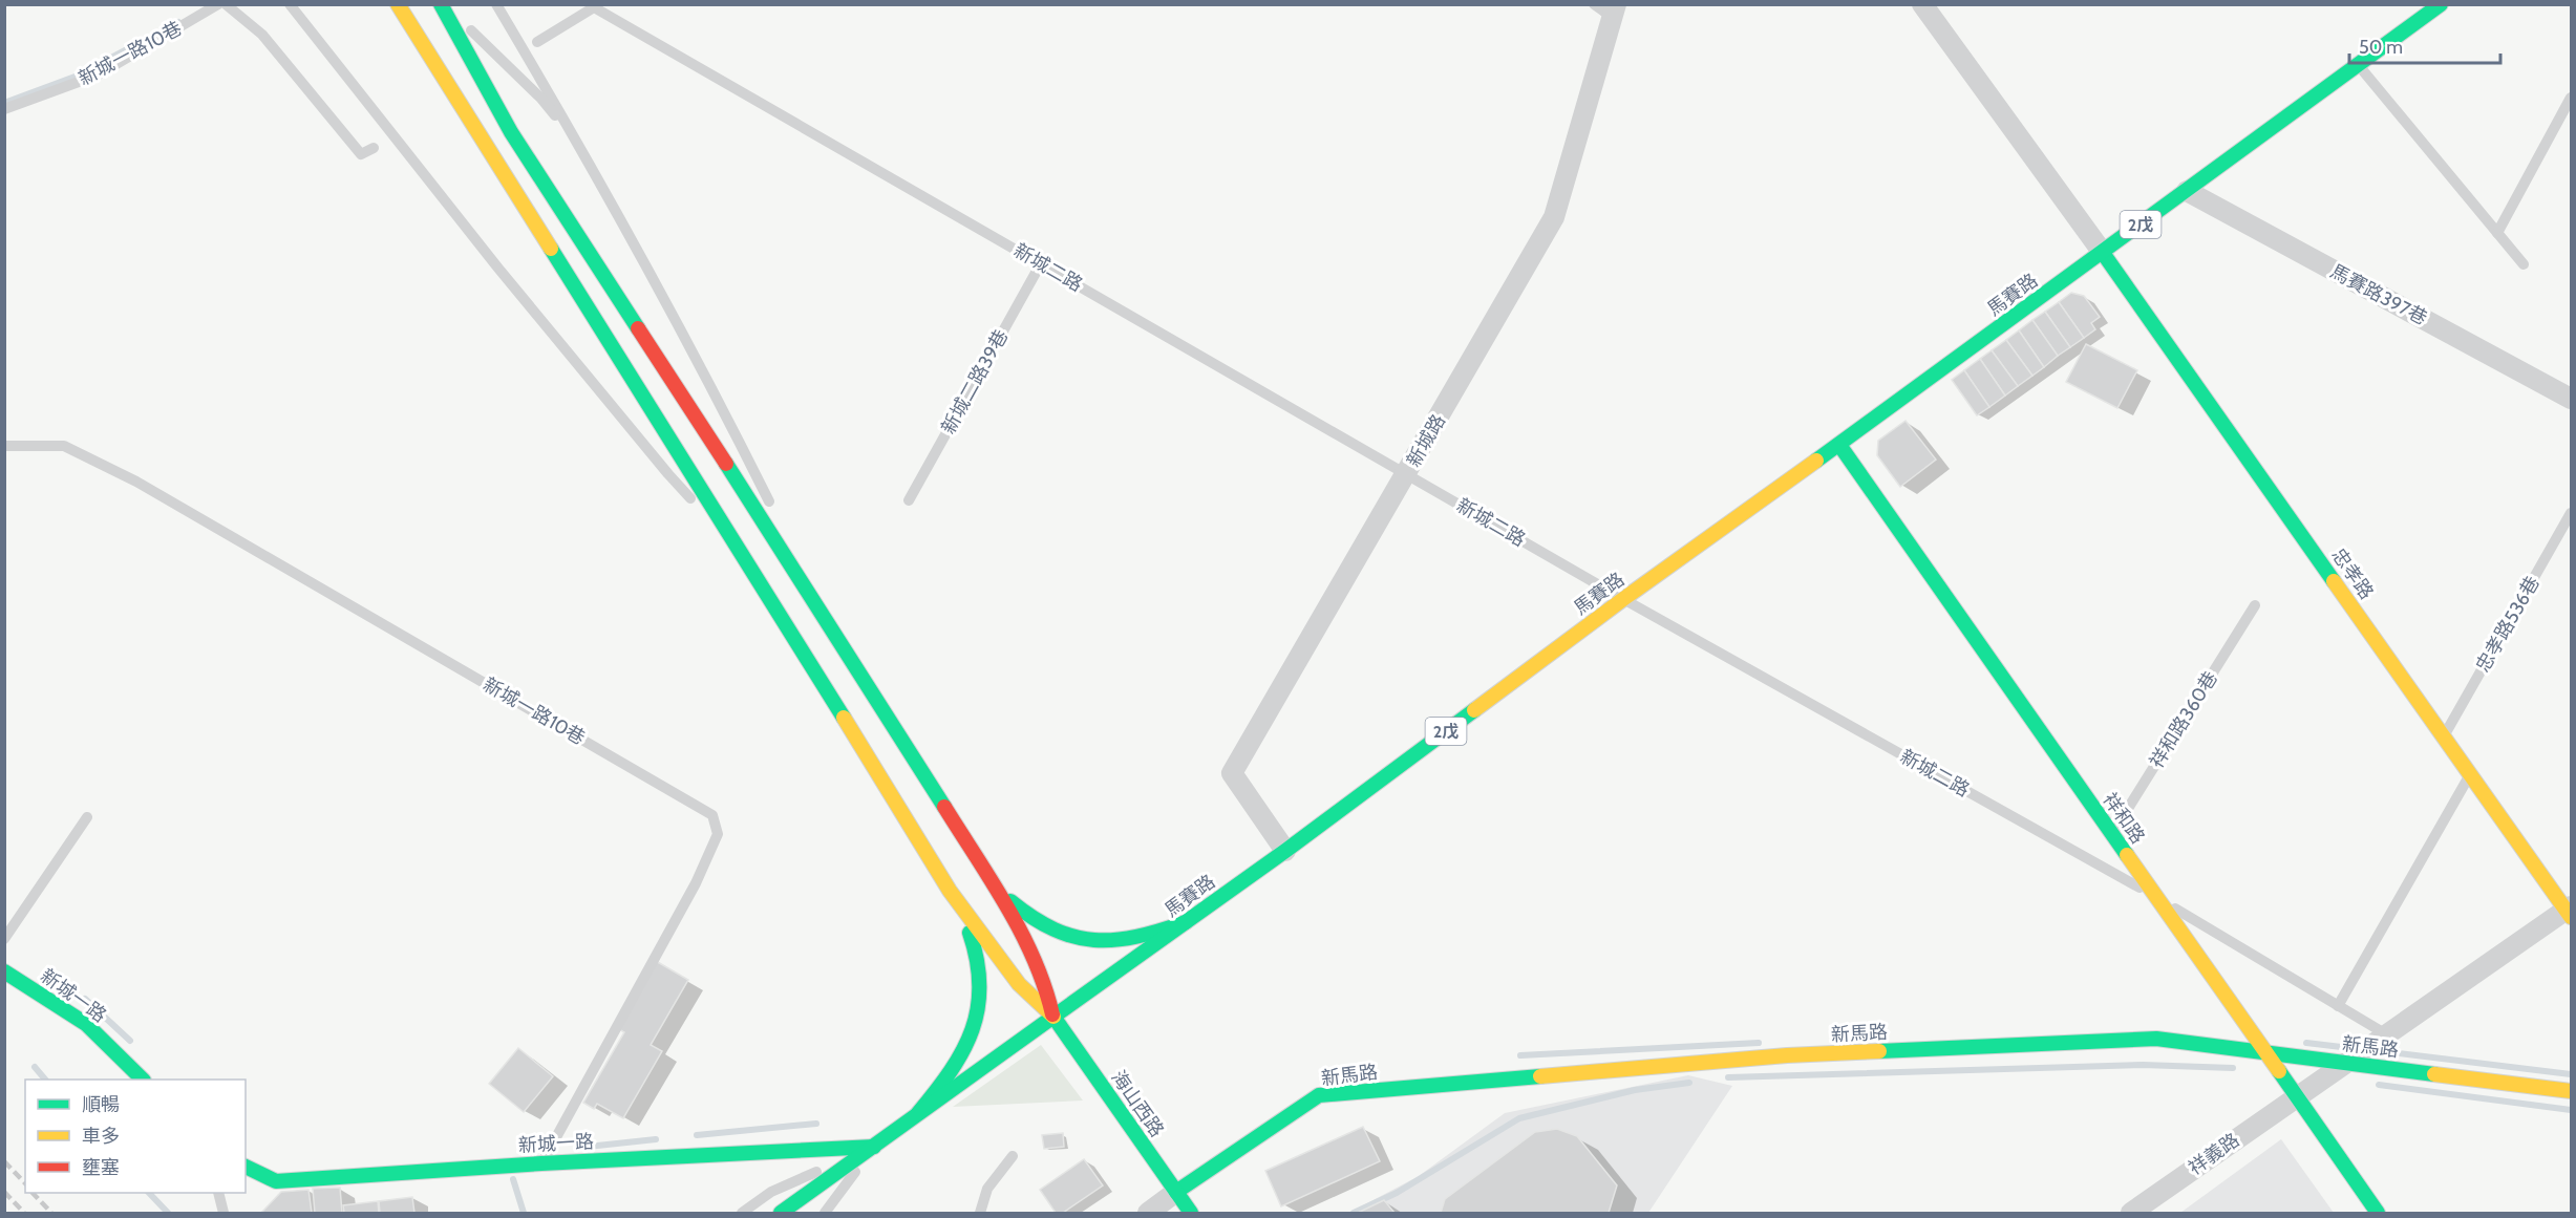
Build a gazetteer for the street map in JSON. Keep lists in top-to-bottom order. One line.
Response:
{"streets":{"main road":["2戊","馬賽路","忠孝路","祥和路","新城一路","新馬路","海山西路"],"street":["馬賽路397巷","新城路","祥義路"],"lane":["新城一路10巷","新城二路","新城二路39巷","忠孝路536巷","祥和路360巷"]},"crossings":[["新城一路10巷","新城一路"],["新城二路","馬賽路"],["新城二路","新城二路39巷"],["新城二路","新城路"],["新城二路","祥和路"],["新城二路","祥義路"],["馬賽路","馬賽路397巷"],["馬賽路","新城路"],["馬賽路","忠孝路"],["馬賽路","祥和路"],["馬賽路","新城一路"],["馬賽路","海山西路"],["忠孝路","忠孝路536巷"],["忠孝路","祥義路"],["祥和路360巷","祥和路"],["祥和路","新馬路"],["祥和路","祥義路"],["新馬路","海山西路"],["新馬路","祥義路"]],"legend":["順暢","車多","壅塞"],"scale_bar":"50 m"}
